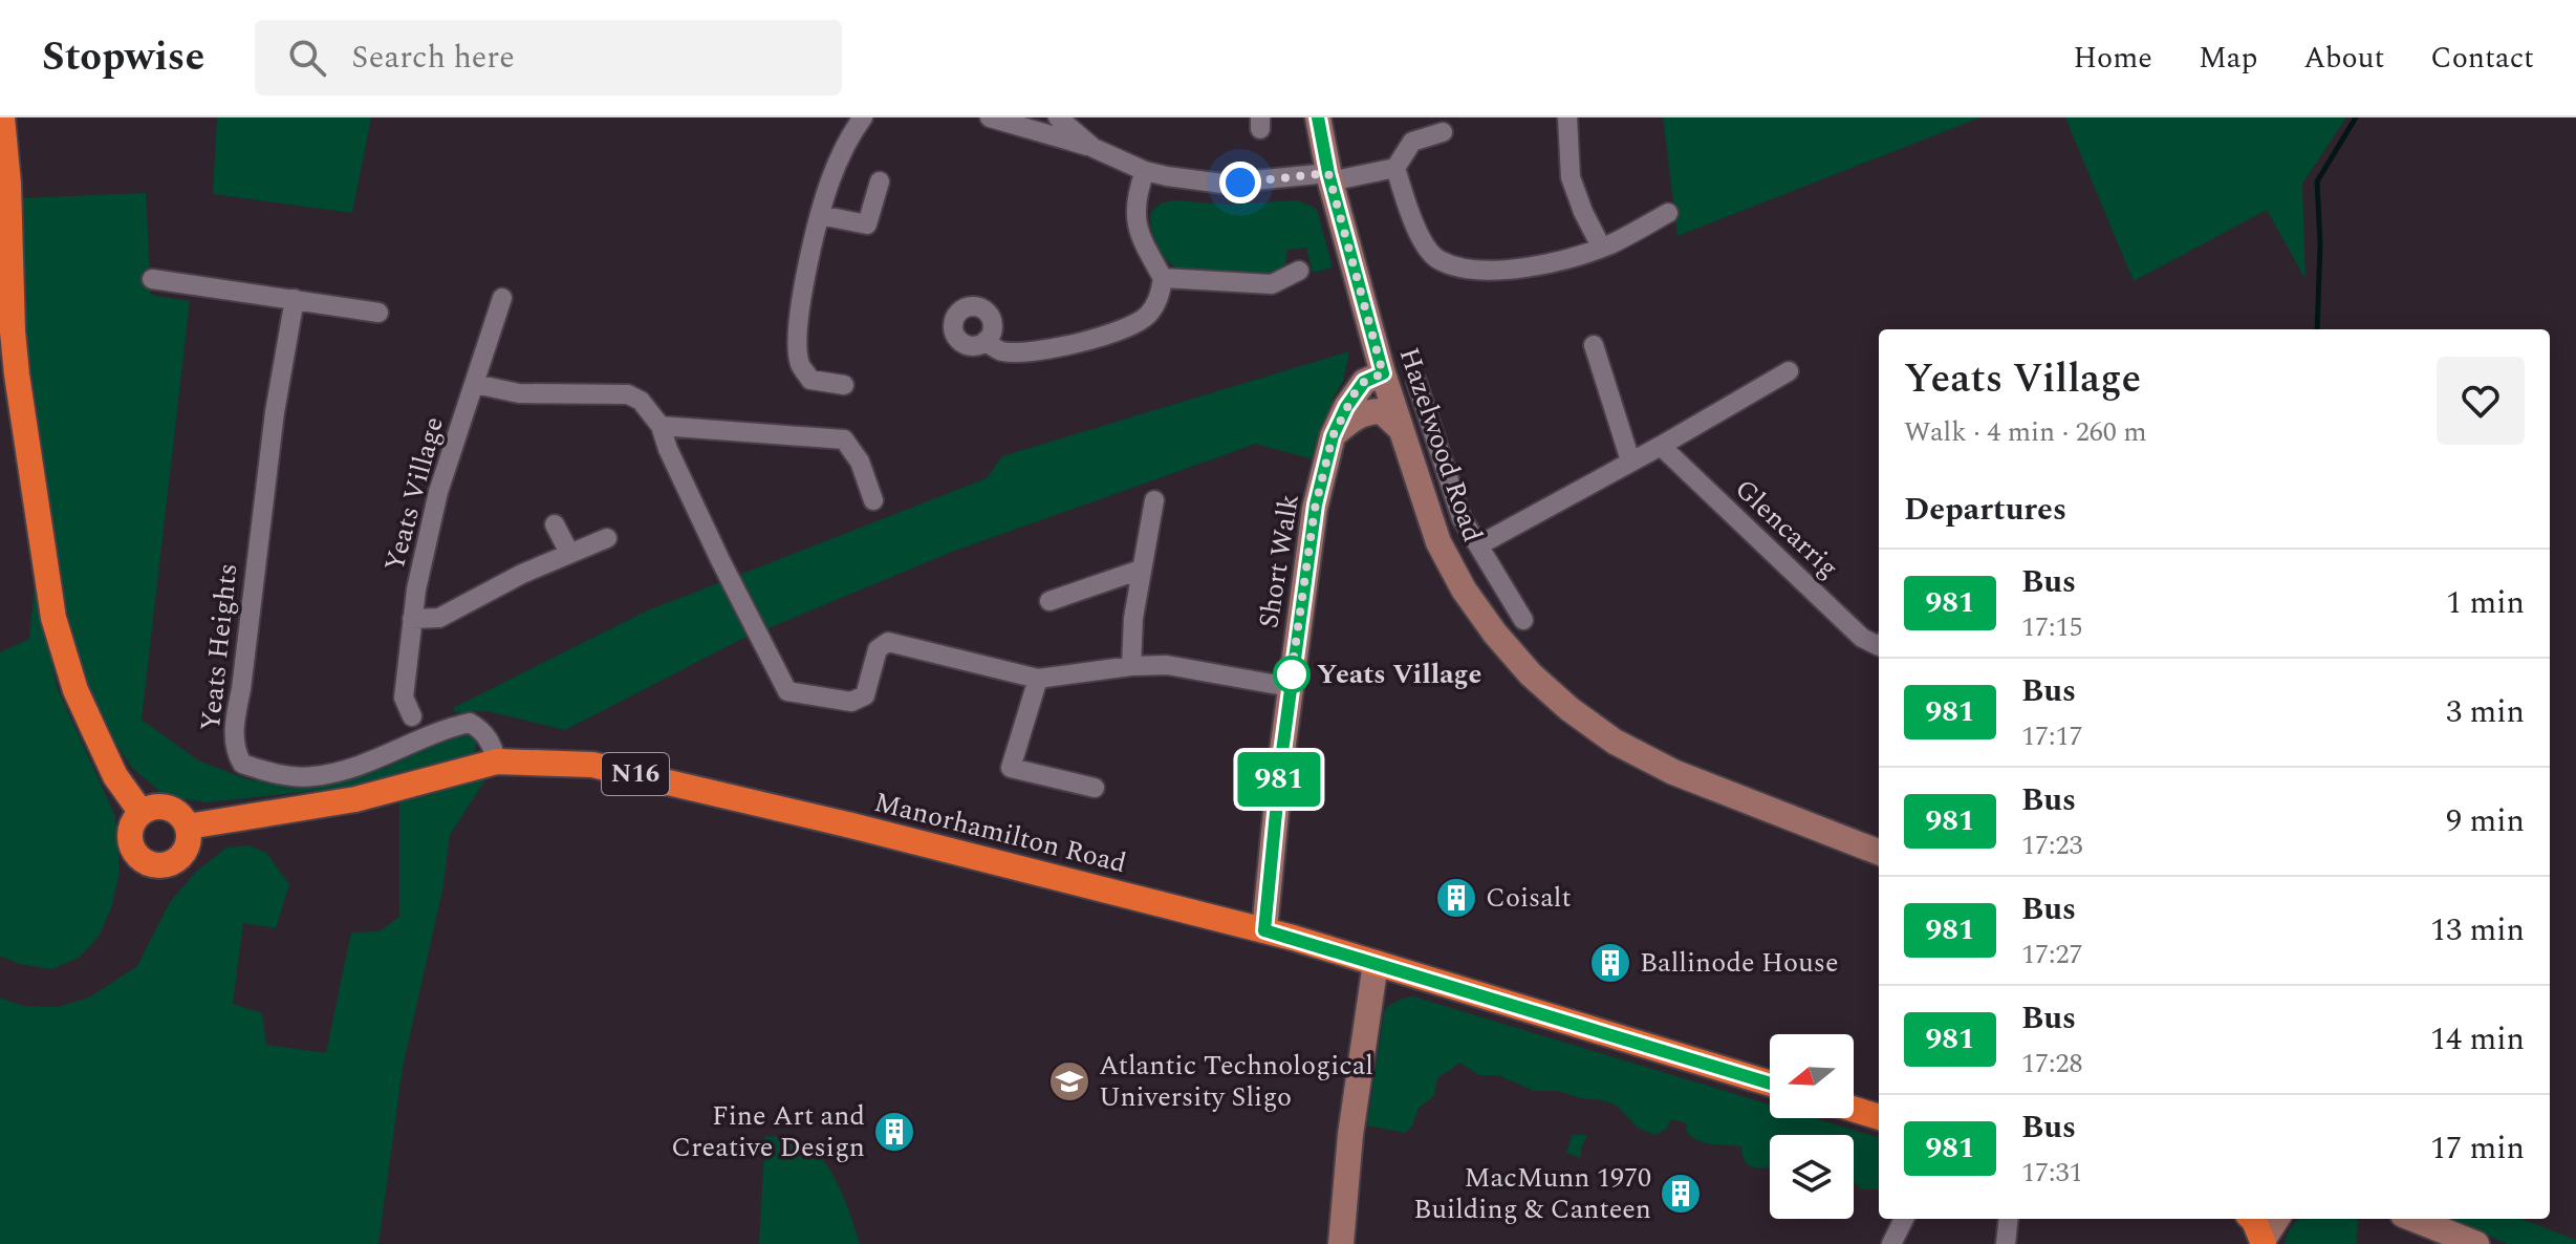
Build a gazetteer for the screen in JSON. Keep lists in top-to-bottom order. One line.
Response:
{"streets":{"highway":["N16","Manorhamilton Road"],"main road":["Hazelwood Road","Short Walk"],"street":["Yeats Village","Glencarrig","Yeats Heights"]},"crossings":[["Hazelwood Road","Short Walk"],["Short Walk","Manorhamilton Road"],["Yeats Heights","Manorhamilton Road"]],"places":{"other":["Yeats Village"],"building":["Coisalt","Ballinode House","Fine Art and Creative Design","MacMunn 1970 Building & Canteen"],"school or university":["Atlantic Technological University Sligo"]},"lines":["bus line 981"],"north":"left","page":{"header":"Stopwise","search":"Search here","nav":["Home","Map","About","Contact"],"on_map":"981","heading":[["Yeats Village","Walk · 4 min · 260 m"],"Departures"],"list":[{"mark":"981","name":"Bus","note":"17:15","value":"1 min"},{"mark":"981","name":"Bus","note":"17:17","value":"3 min"},{"mark":"981","name":"Bus","note":"17:23","value":"9 min"},{"mark":"981","name":"Bus","note":"17:27","value":"13 min"},{"mark":"981","name":"Bus","note":"17:28","value":"14 min"},{"mark":"981","name":"Bus","note":"17:31","value":"17 min"}]}}
